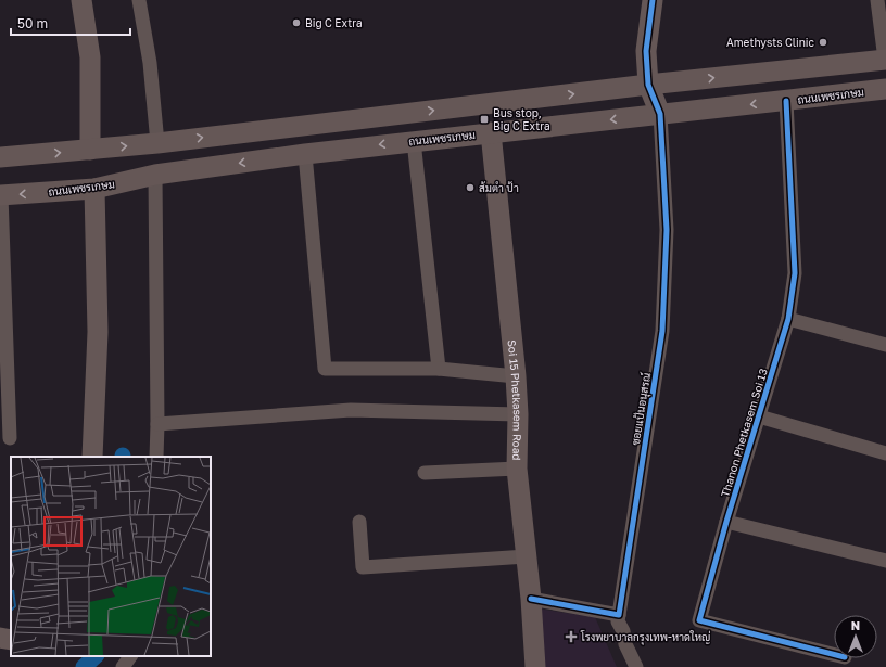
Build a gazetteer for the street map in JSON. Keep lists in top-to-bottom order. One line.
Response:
{"streets":{"main road":["ถนนเพชรเกษม","Soi 15 Phetkasem Road"],"street":["ซอยแป้นอนุสรณ์","Thanon Phetkasem Soi 13"]},"crossings":[["ถนนเพชรเกษม","Soi 15 Phetkasem Road"],["ถนนเพชรเกษม","ซอยแป้นอนุสรณ์"],["ถนนเพชรเกษม","Thanon Phetkasem Soi 13"]],"places":{"other":["Big C Extra","Amethysts Clinic","ส้มตำ ป้า"],"transit":["Bus stop, Big C Extra"],"health":["โรงพยาบาลกรุงเทพ-หาดใหญ่"]},"scale_bar":"50 m","north":"top"}
